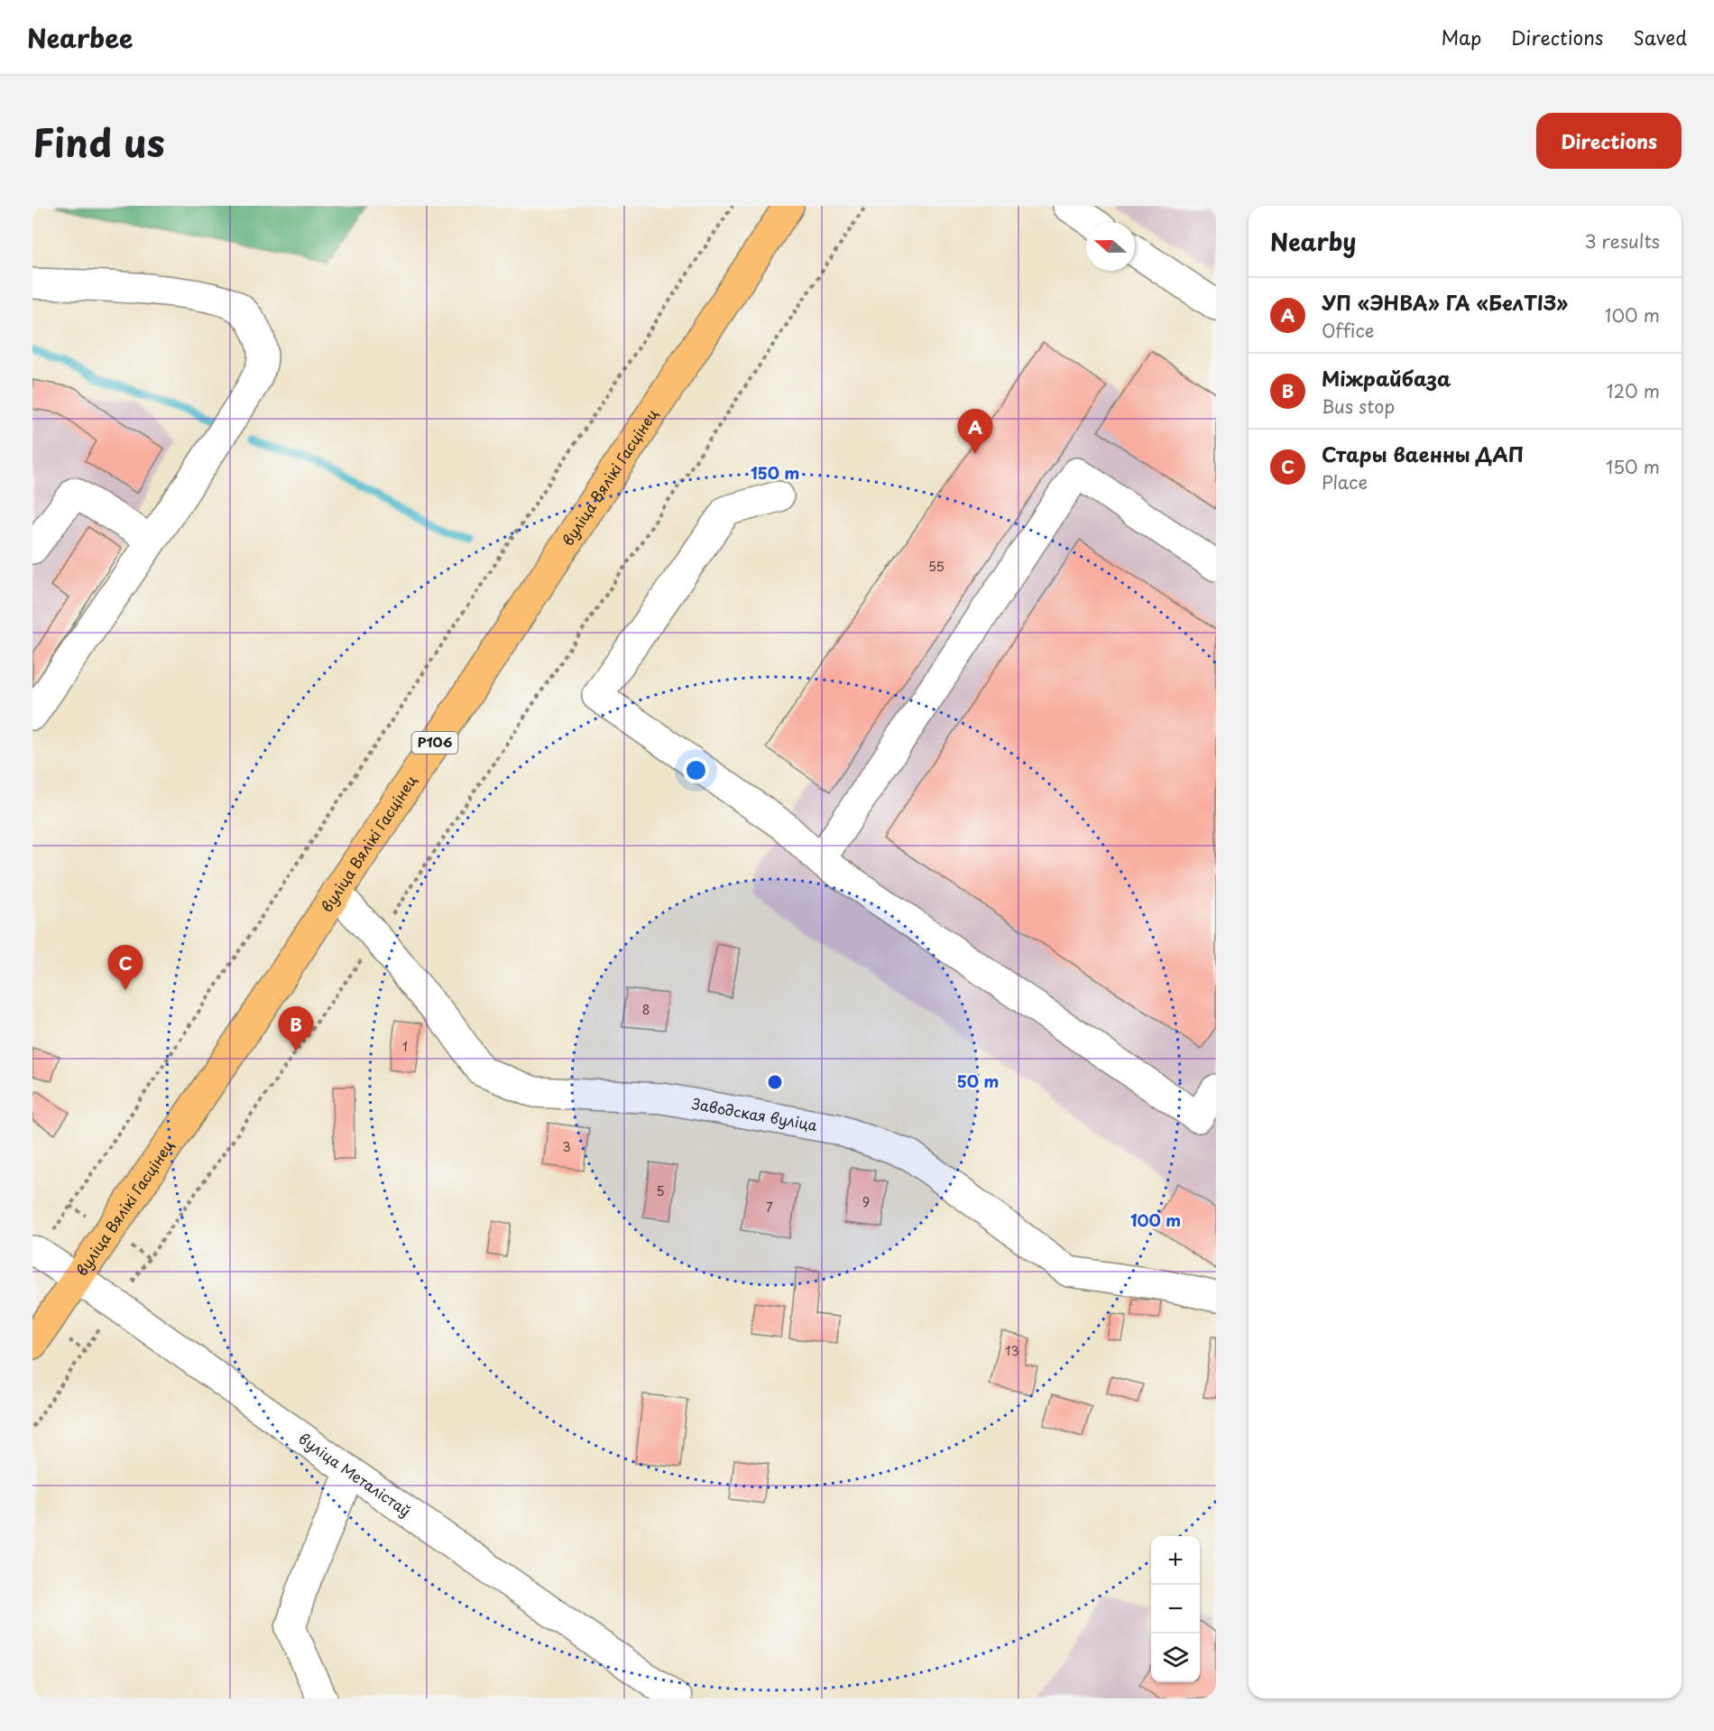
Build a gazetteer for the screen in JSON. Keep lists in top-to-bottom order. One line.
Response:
{"streets":{"main road":["вуліца Вялікі Гасцінец","Р106"],"street":["Заводская вуліца","вуліца Металістаў"]},"crossings":[["вуліца Вялікі Гасцінец","Заводская вуліца"],["вуліца Вялікі Гасцінец","вуліца Металістаў"]],"house_numbers":["55","8","1","3","5","9","7","13"],"north":"left","page":{"header":"Nearbee","nav":["Map","Directions","Saved"],"title":"Find us","buttons":"Directions","heading":["Nearby","3 results"],"list":[{"mark":"A","name":"УП «ЭНВА» ГА «БелТІЗ»","note":"Office","value":"100 m"},{"mark":"B","name":"Міжрайбаза","note":"Bus stop","value":"120 m"},{"mark":"C","name":"Стары ваенны ДАП","note":"Place","value":"150 m"}],"pins":["A","C","B"],"map_buttons":["+","−"]},"rings":["150 m","50 m","100 m"]}
